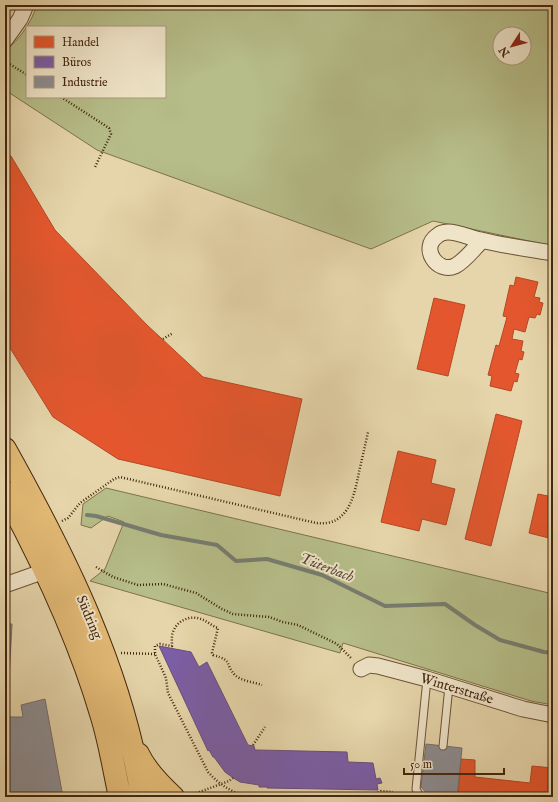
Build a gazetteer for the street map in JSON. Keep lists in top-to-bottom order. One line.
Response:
{"streets":{"main road":["Südring"],"street":["Winterstraße"]},"water":["Tüterbach"],"legend":["Handel","Büros","Industrie"],"scale_bar":"50 m","north":"bottom left"}
